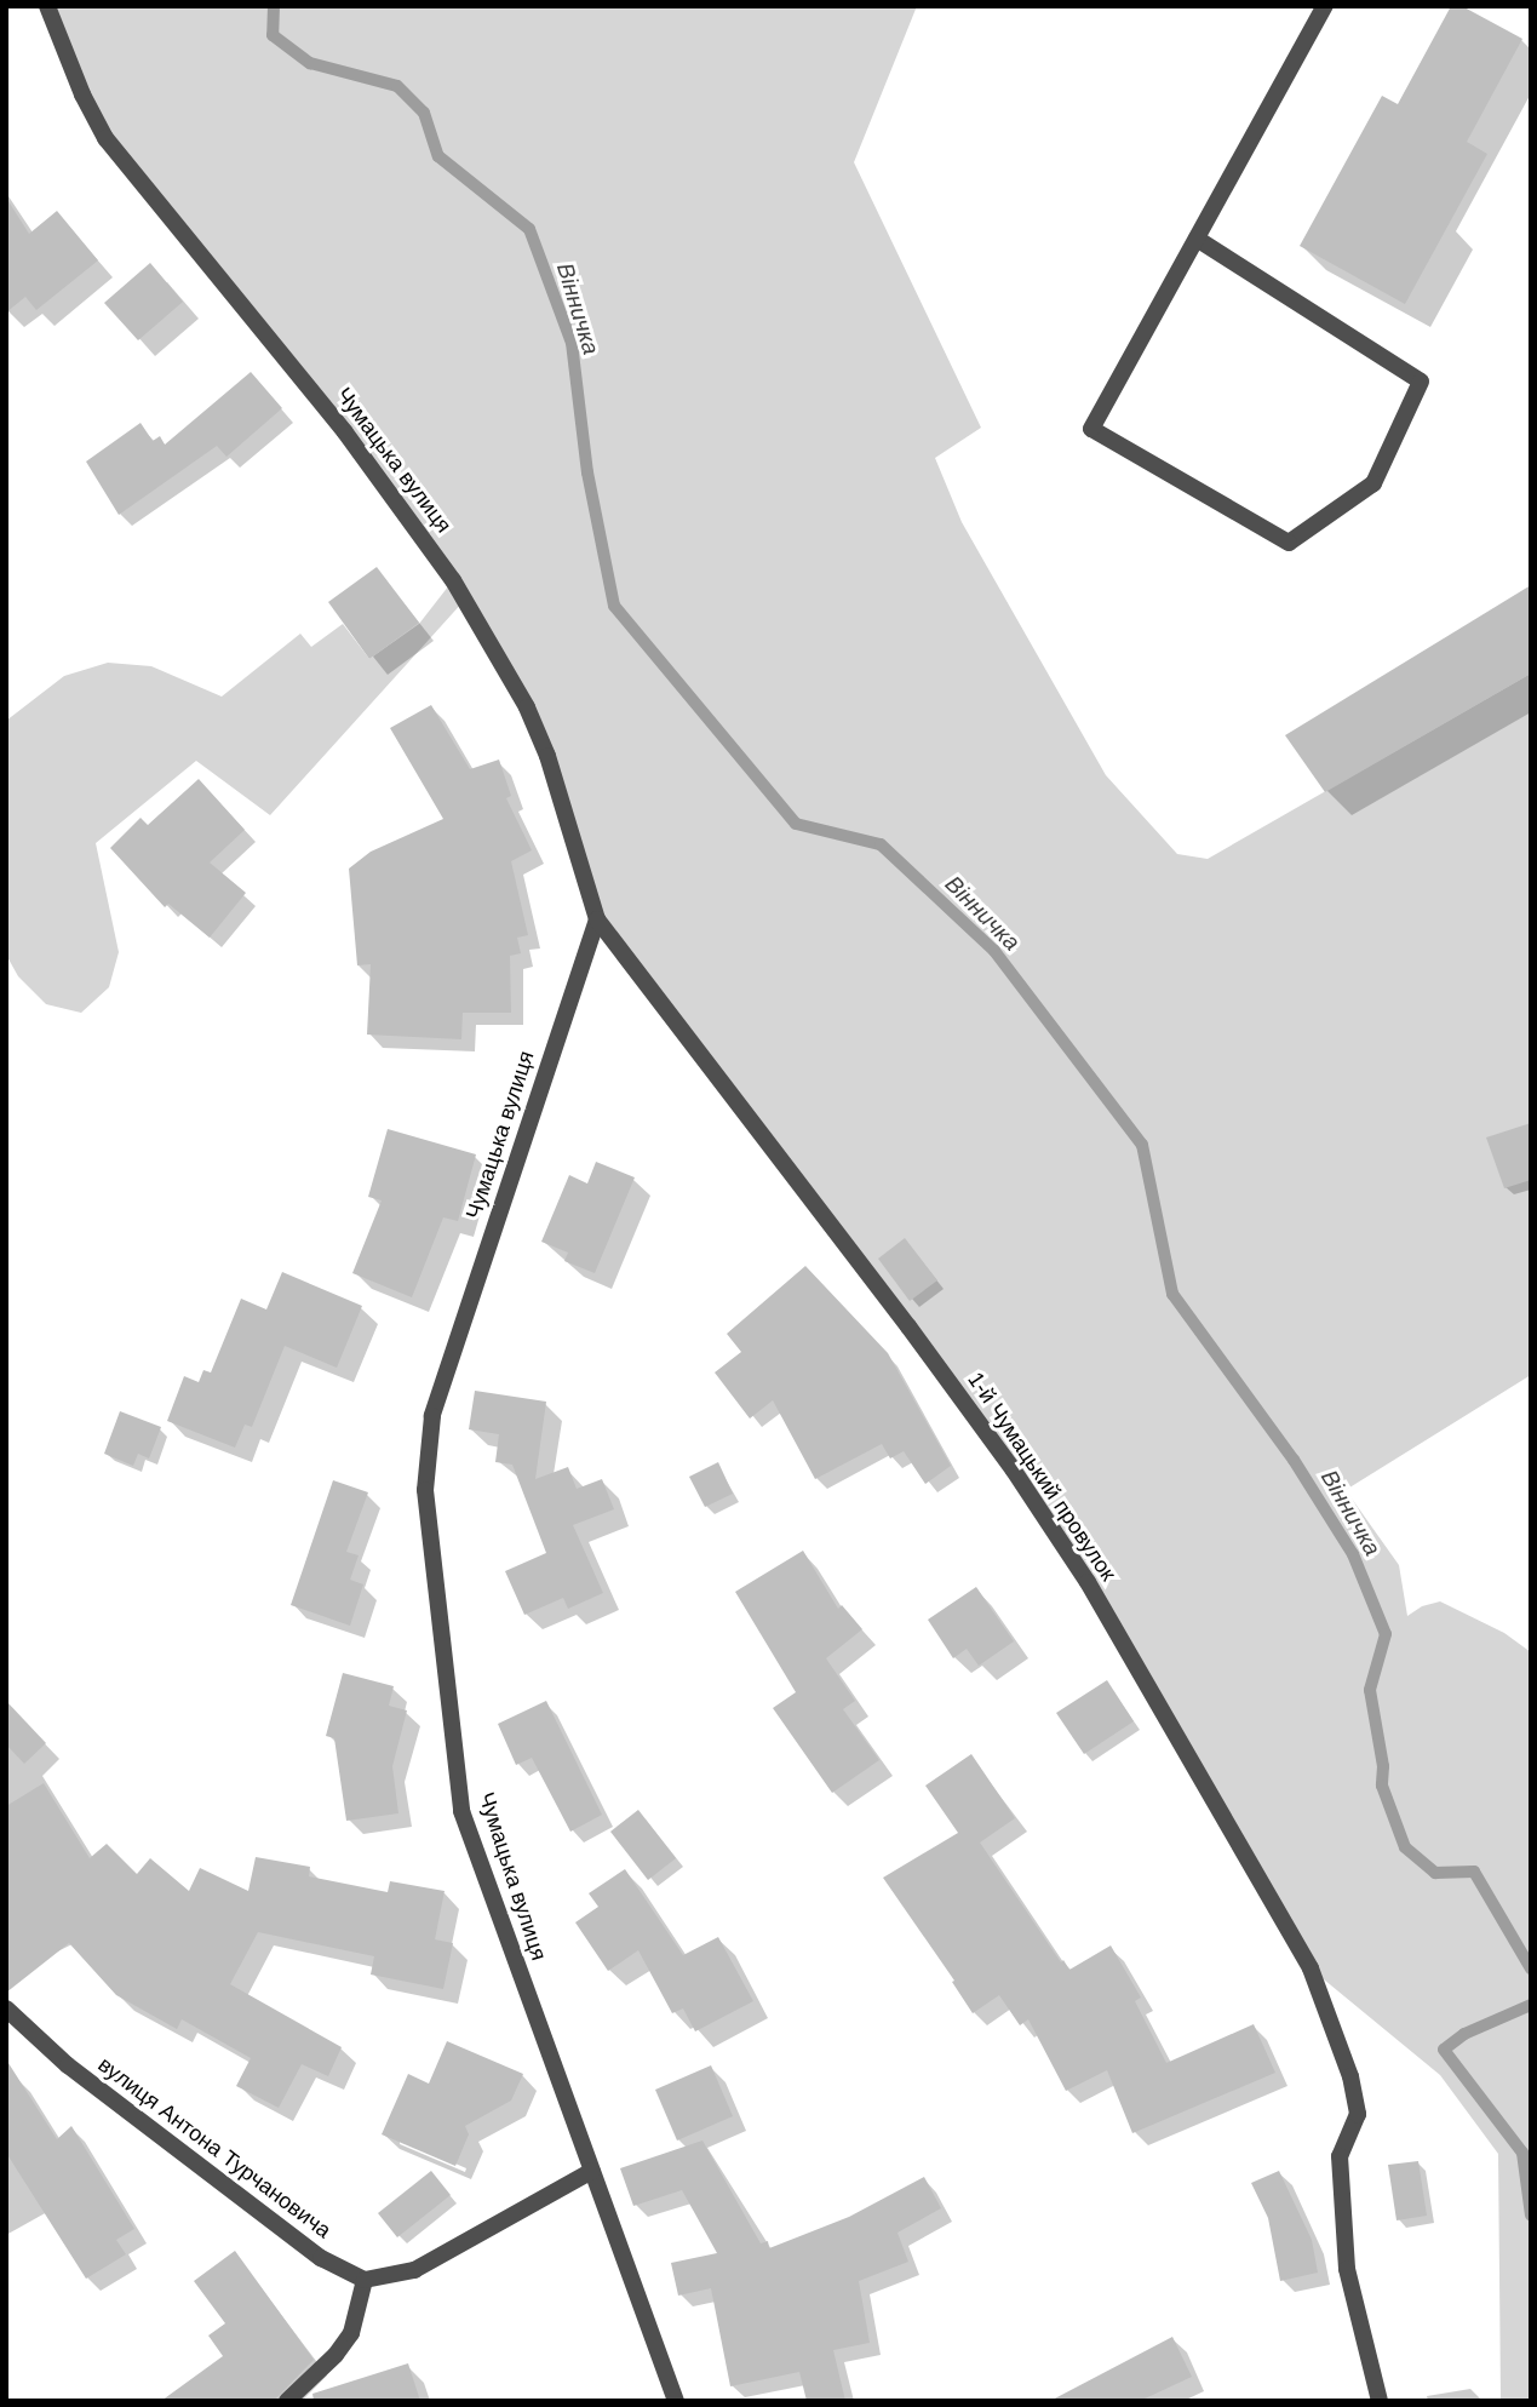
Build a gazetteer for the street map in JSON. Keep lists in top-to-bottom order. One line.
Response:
{"streets":{"street":["Чумацька вулиця","1-й Чумацький провулок","вулиця Антона Турчановича"]},"crossings":[["Чумацька вулиця","1-й Чумацький провулок"]],"water":["Вінничка"]}
